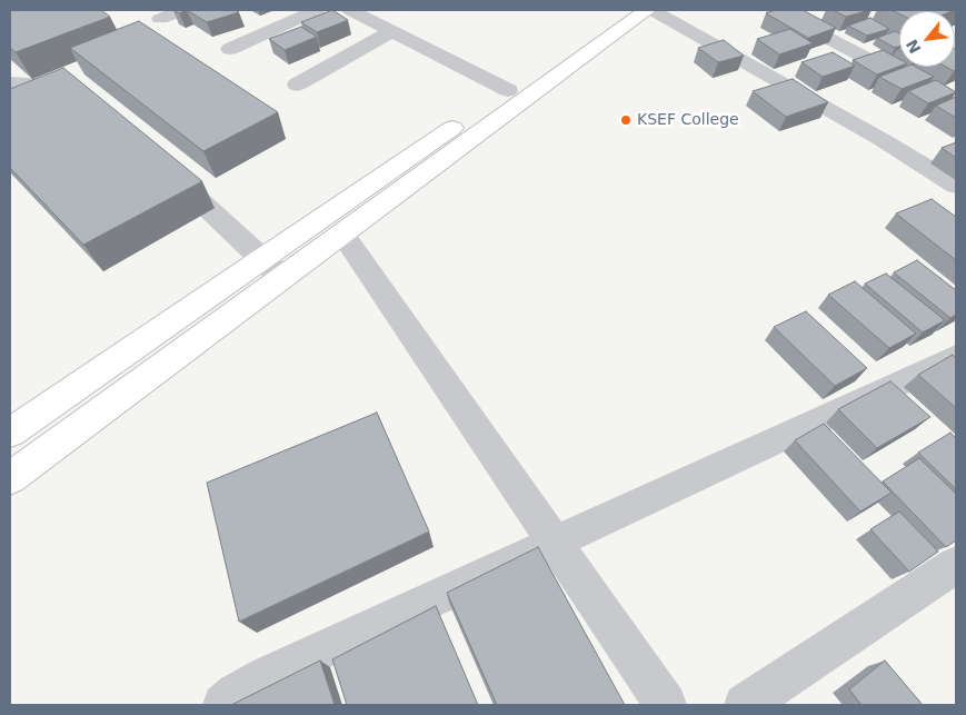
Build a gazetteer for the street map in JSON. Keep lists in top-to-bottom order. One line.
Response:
{"places":["KSEF College"],"north":"bottom left"}
